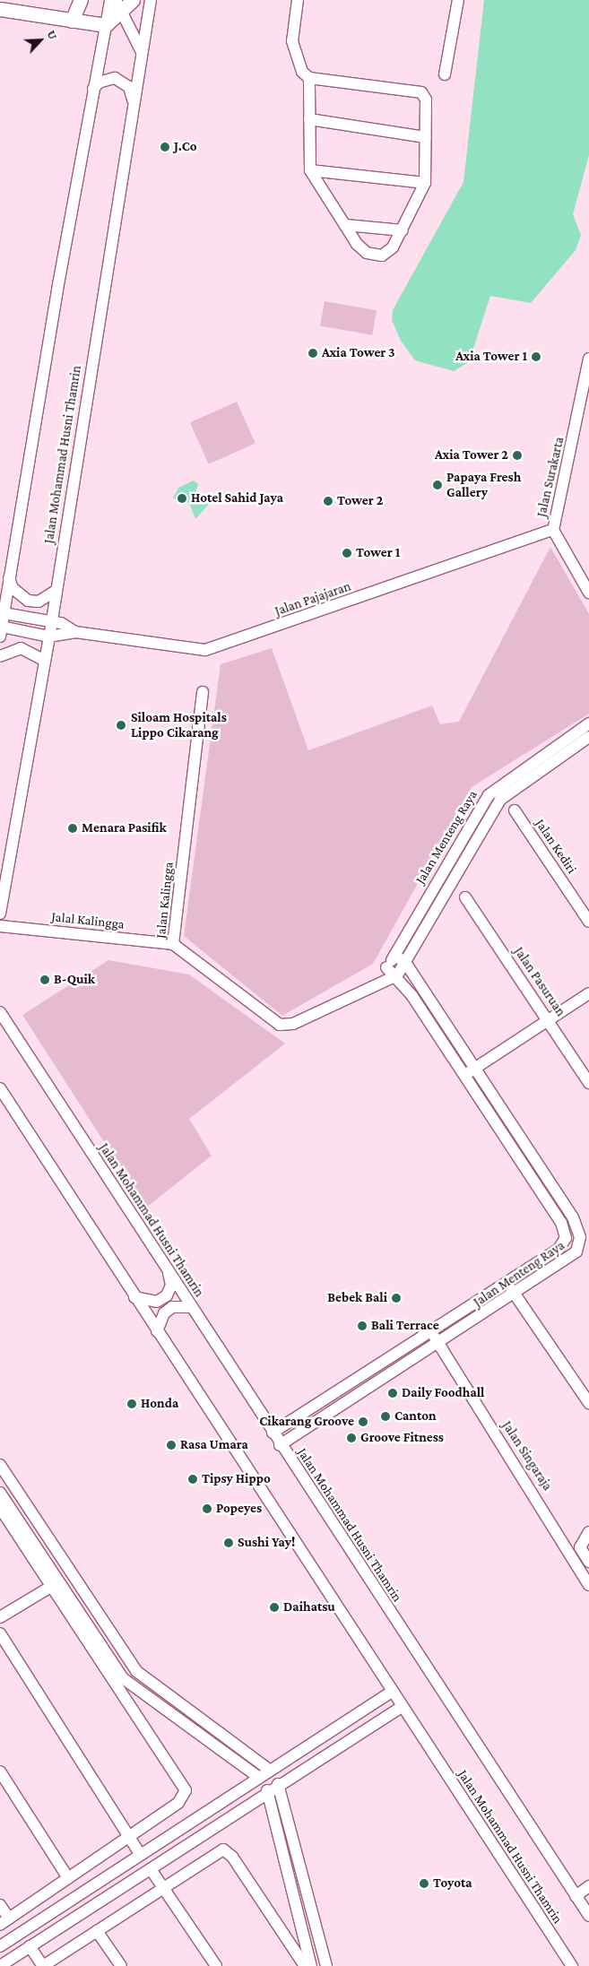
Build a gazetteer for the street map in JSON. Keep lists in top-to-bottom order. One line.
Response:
{"streets":{"street":["Jalan Mohammad Husni Thamrin","Jalan Surakarta","Jalan Pajajaran","Jalan Menteng Raya","Jalan Kediri","Jalan Kalingga","Jalal Kalingga","Jalan Pasuruan","Jalan Singaraja"]},"crossings":[["Jalan Mohammad Husni Thamrin","Jalan Pajajaran"],["Jalan Mohammad Husni Thamrin","Jalan Menteng Raya"],["Jalan Surakarta","Jalan Pajajaran"],["Jalan Menteng Raya","Jalan Kalingga"],["Jalan Menteng Raya","Jalan Singaraja"],["Jalan Kalingga","Jalal Kalingga"]],"places":["J.Co","Axia Tower 3","Axia Tower 1","Axia Tower 2","Papaya Fresh Gallery","Hotel Sahid Jaya","Tower 2","Tower 1","Siloam Hospitals Lippo Cikarang","Menara Pasifik","B-Quik","Bebek Bali","Bali Terrace","Daily Foodhall","Honda","Canton","Cikarang Groove","Groove Fitness","Rasa Umara","Tipsy Hippo","Popeyes","Sushi Yay!","Daihatsu","Toyota"],"north":"top right"}
